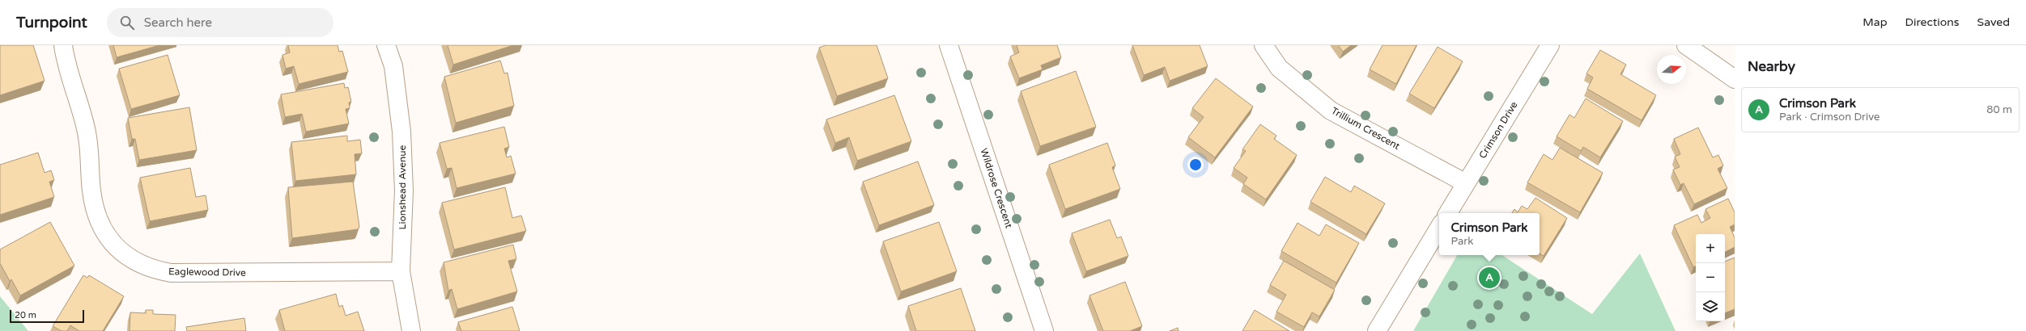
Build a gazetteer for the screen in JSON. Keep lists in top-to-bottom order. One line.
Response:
{"streets":{"street":["Trillium Crescent","Crimson Drive","Lionshead Avenue","Wildrose Crescent","Eaglewood Drive"]},"crossings":[["Trillium Crescent","Crimson Drive"],["Lionshead Avenue","Eaglewood Drive"]],"scale_bar":"20 m","north":"right","page":{"header":"Turnpoint","search":"Search here","nav":["Map","Directions","Saved"],"heading":"Nearby","list":[{"mark":"A","name":"Crimson Park","note":"Park · Crimson Drive","value":"80 m"}],"popup":["Crimson Park","Park"],"map_buttons":["+","−"],"pins":"A","scale":"20 m"}}
